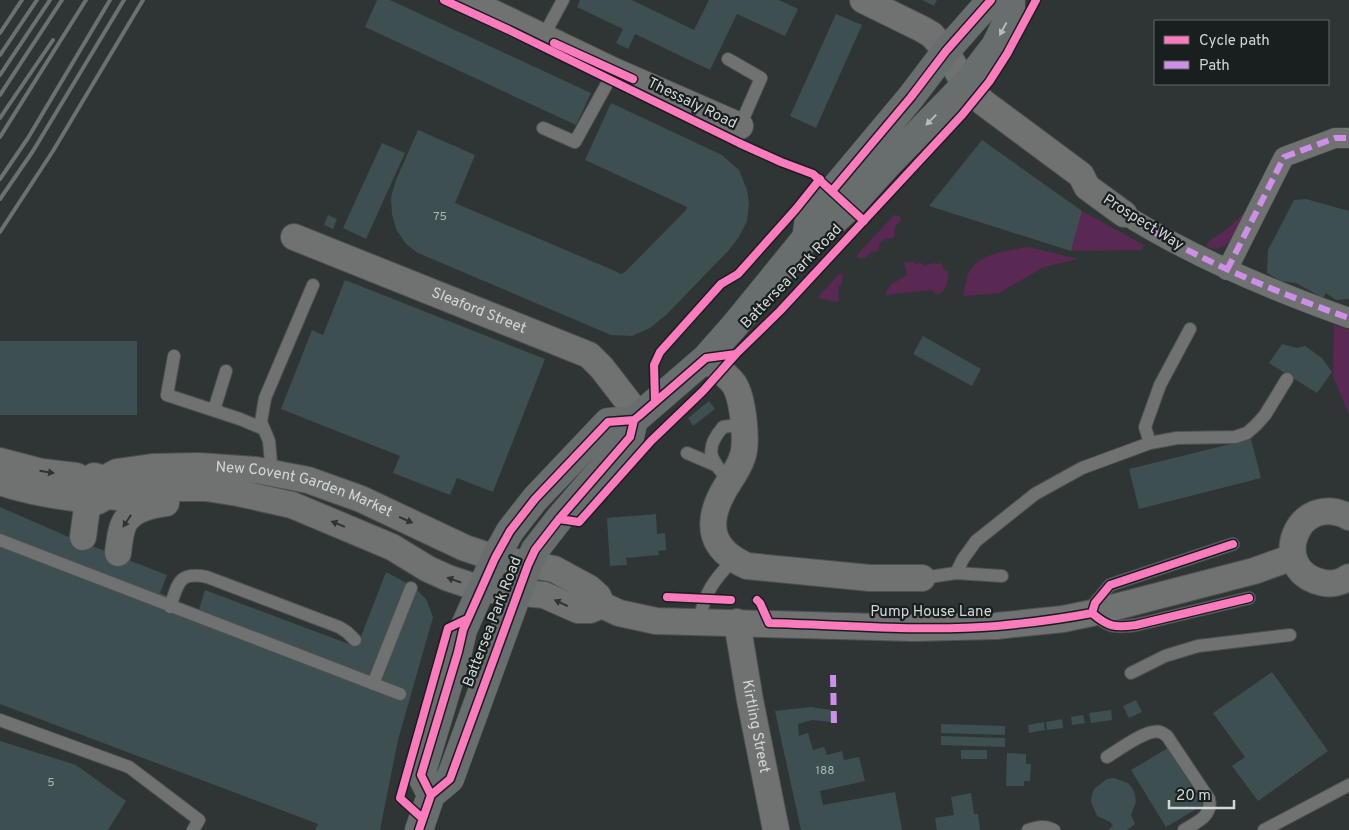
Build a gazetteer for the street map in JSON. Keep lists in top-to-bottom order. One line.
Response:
{"streets":{"highway":["Battersea Park Road"],"street":["Thessaly Road","Prospect Way","Sleaford Street","New Covent Garden Market","Pump House Lane","Kirtling Street"]},"crossings":[["Prospect Way","Battersea Park Road"],["Battersea Park Road","Sleaford Street"],["Battersea Park Road","New Covent Garden Market"],["Battersea Park Road","Pump House Lane"],["New Covent Garden Market","Pump House Lane"],["Pump House Lane","Kirtling Street"]],"house_numbers":["75","188","5"],"legend":["Cycle path","Path"],"scale_bar":"20 m"}
